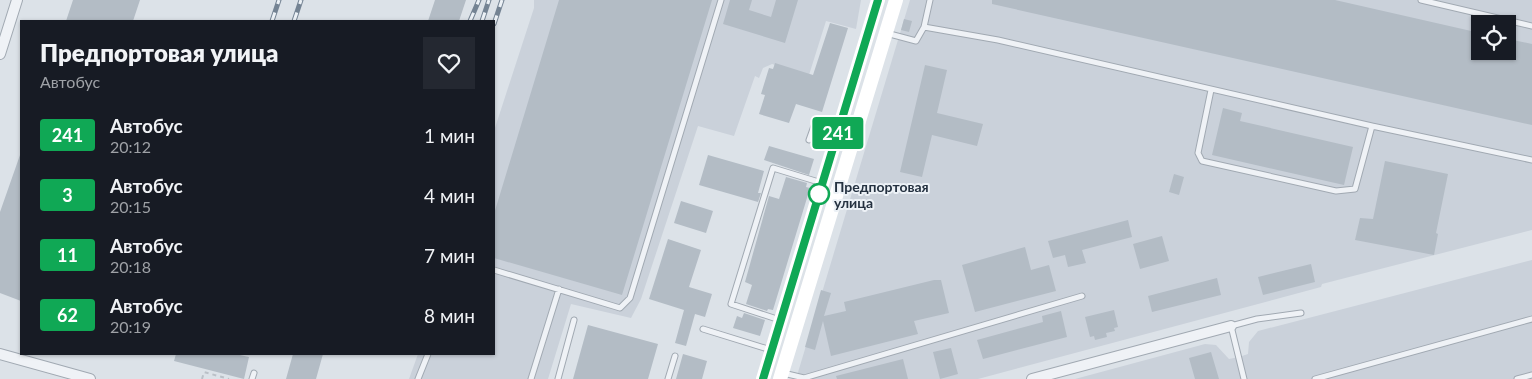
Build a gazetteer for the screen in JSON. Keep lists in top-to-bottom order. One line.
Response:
{"places":["Предпортовая улица"],"lines":["bus line 241"],"page":{"on_map":"241","heading":["Предпортовая улица","Автобус"],"list":[{"mark":"241","name":"Автобус","note":"20:12","value":"1 мин"},{"mark":"3","name":"Автобус","note":"20:15","value":"4 мин"},{"mark":"11","name":"Автобус","note":"20:18","value":"7 мин"},{"mark":"62","name":"Автобус","note":"20:19","value":"8 мин"}]}}
